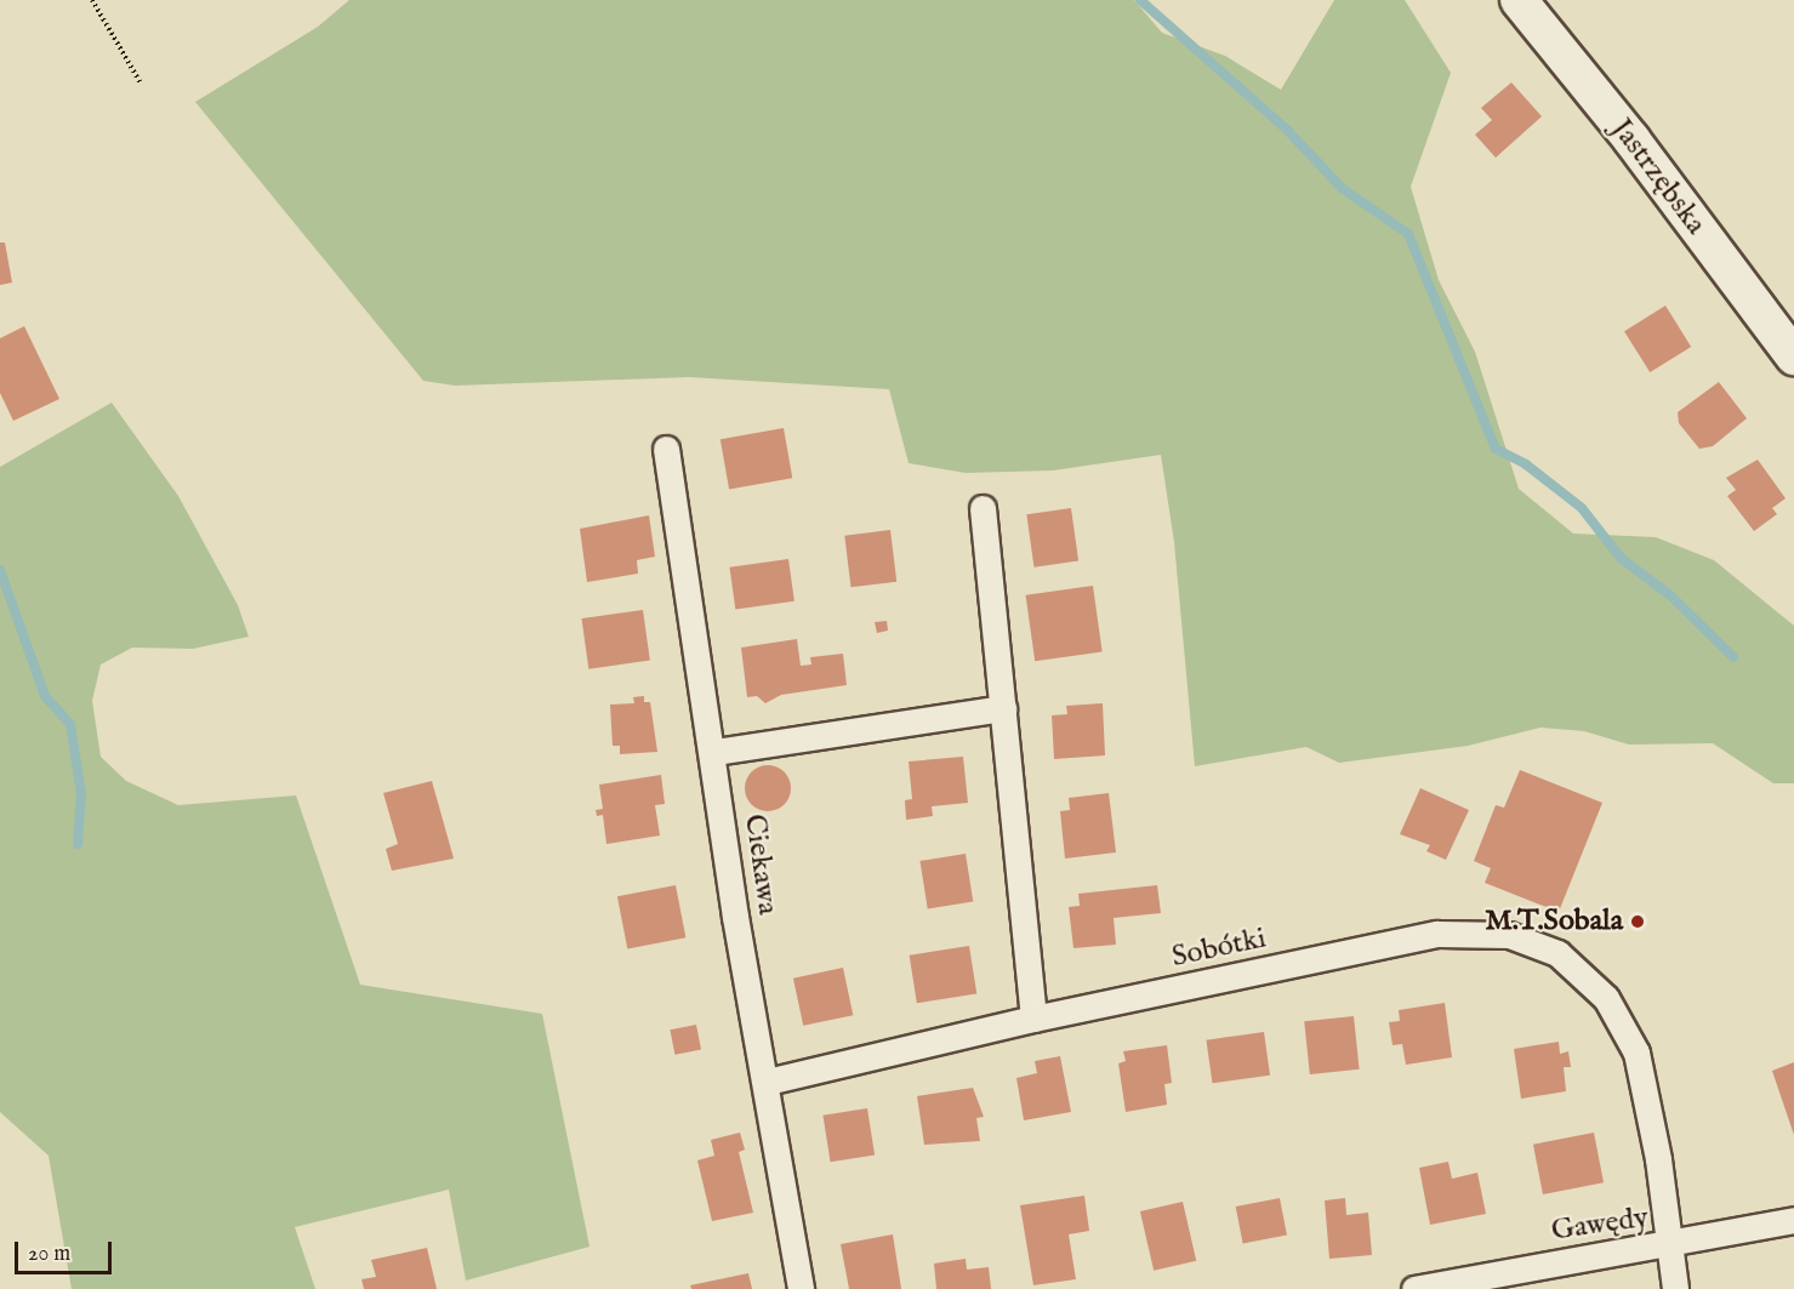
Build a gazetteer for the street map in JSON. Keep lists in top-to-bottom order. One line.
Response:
{"streets":{"main road":["Jastrzębska"],"street":["Ciekawa","Sobótki","Gawędy"]},"crossings":[["Ciekawa","Sobótki"],["Sobótki","Gawędy"]],"places":["M.T.Sobala"],"scale_bar":"20 m"}
